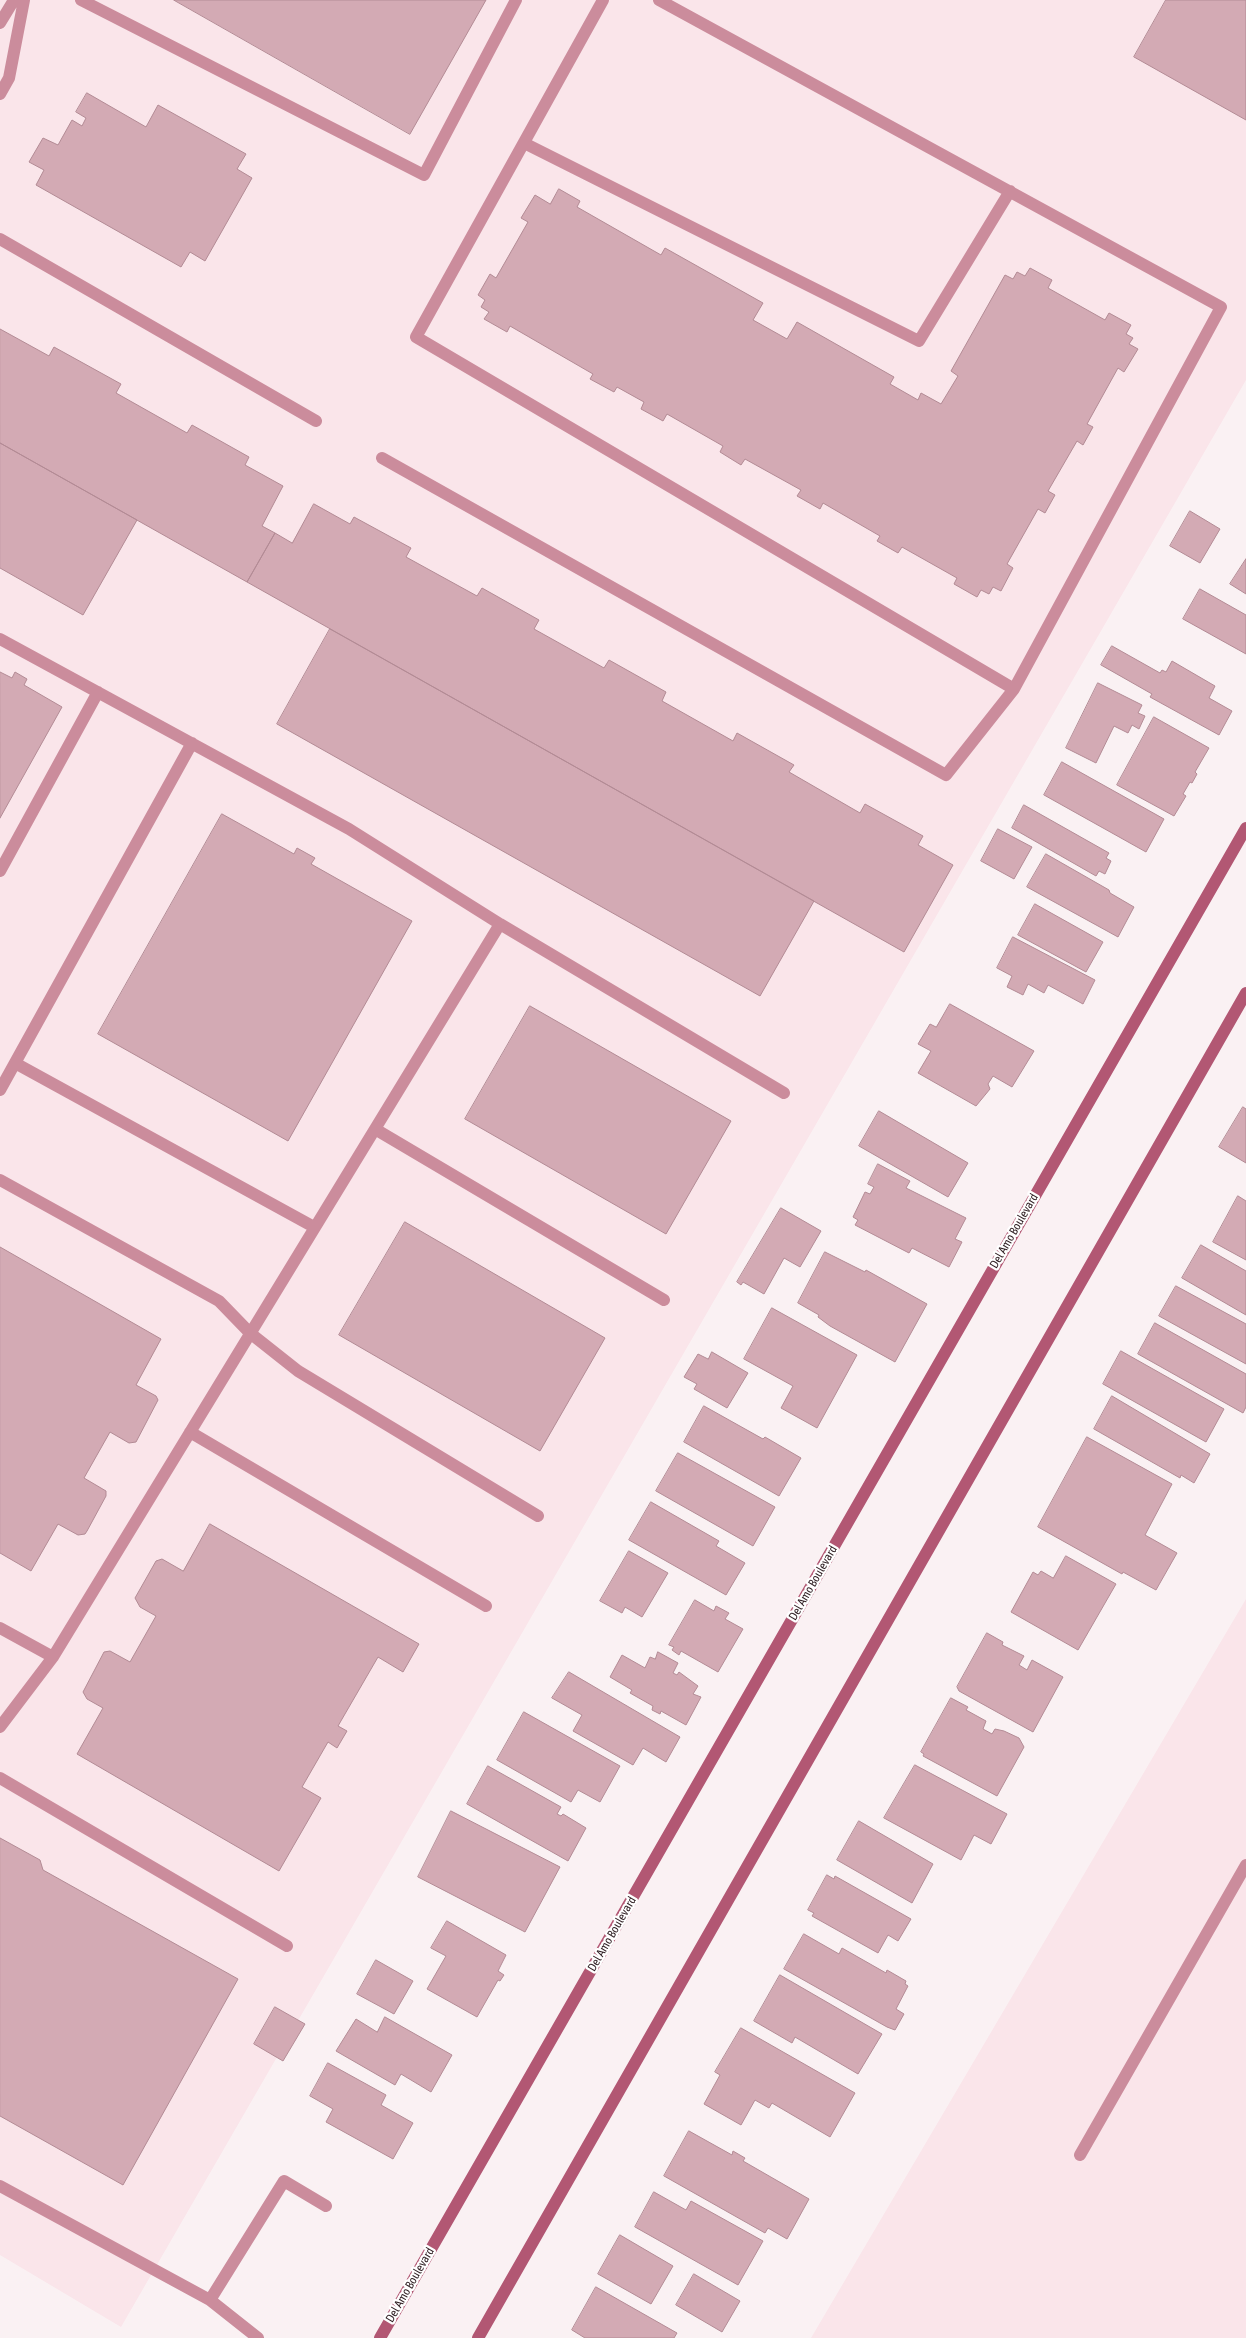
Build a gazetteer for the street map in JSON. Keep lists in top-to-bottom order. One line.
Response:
{"streets":{"main road":["Del Amo Boulevard"]}}
